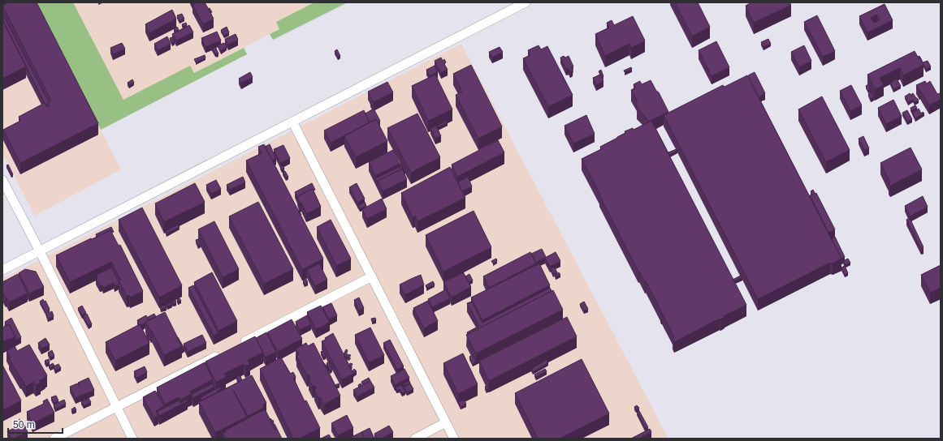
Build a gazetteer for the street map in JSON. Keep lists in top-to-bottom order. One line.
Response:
{"scale_bar":"50 m"}
